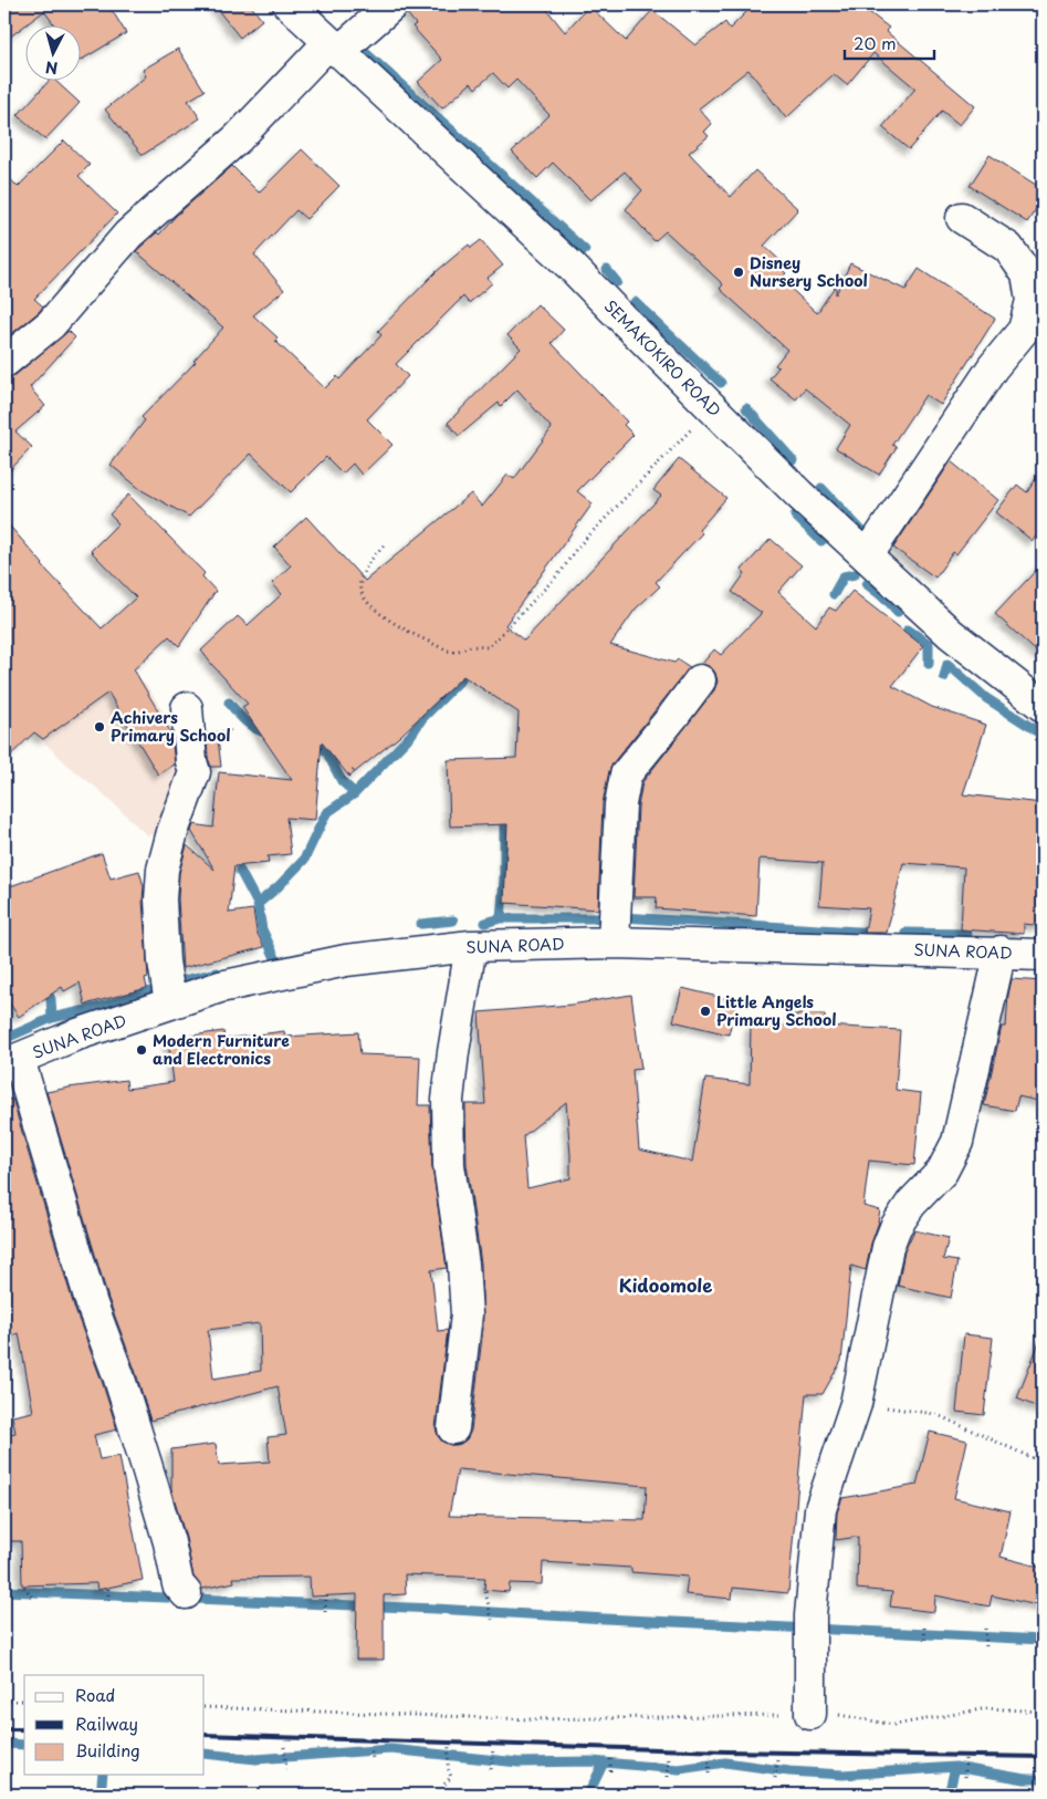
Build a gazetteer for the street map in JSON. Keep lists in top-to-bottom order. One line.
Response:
{"streets":{"street":["SEMAKOKIRO ROAD","SUNA ROAD"]},"districts":["Kidoomole"],"places":["Disney Nursery School","Achivers Primary School","Little Angels Primary School","Modern Furniture and Electronics"],"legend":["Road","Railway","Building"],"scale_bar":"20 m","north":"bottom"}
